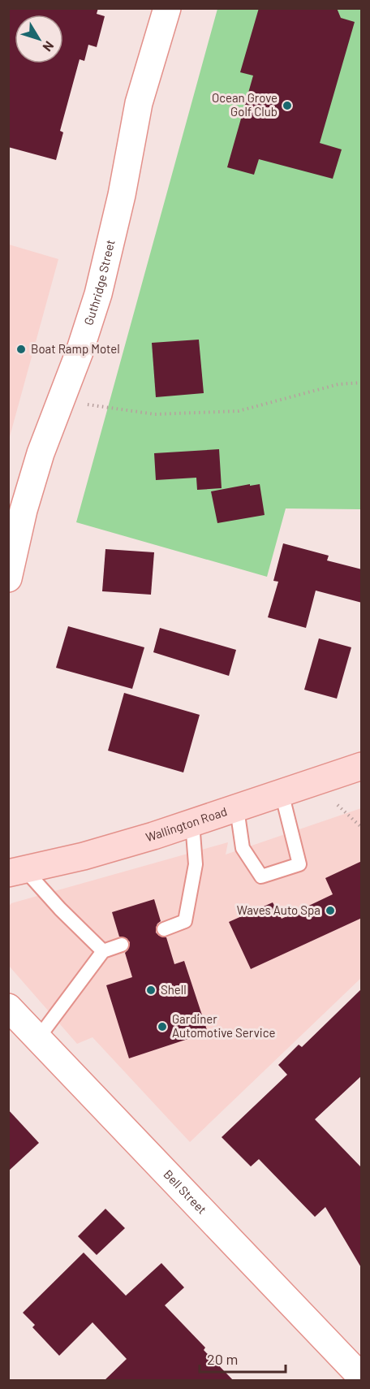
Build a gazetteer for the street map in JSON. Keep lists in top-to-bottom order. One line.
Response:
{"streets":{"street":["Guthridge Street","Wallington Road","Bell Street"]},"places":["Ocean Grove Golf Club","Boat Ramp Motel","Waves Auto Spa","Shell","Gardiner Automotive Service"],"scale_bar":"20 m","north":"bottom right"}
